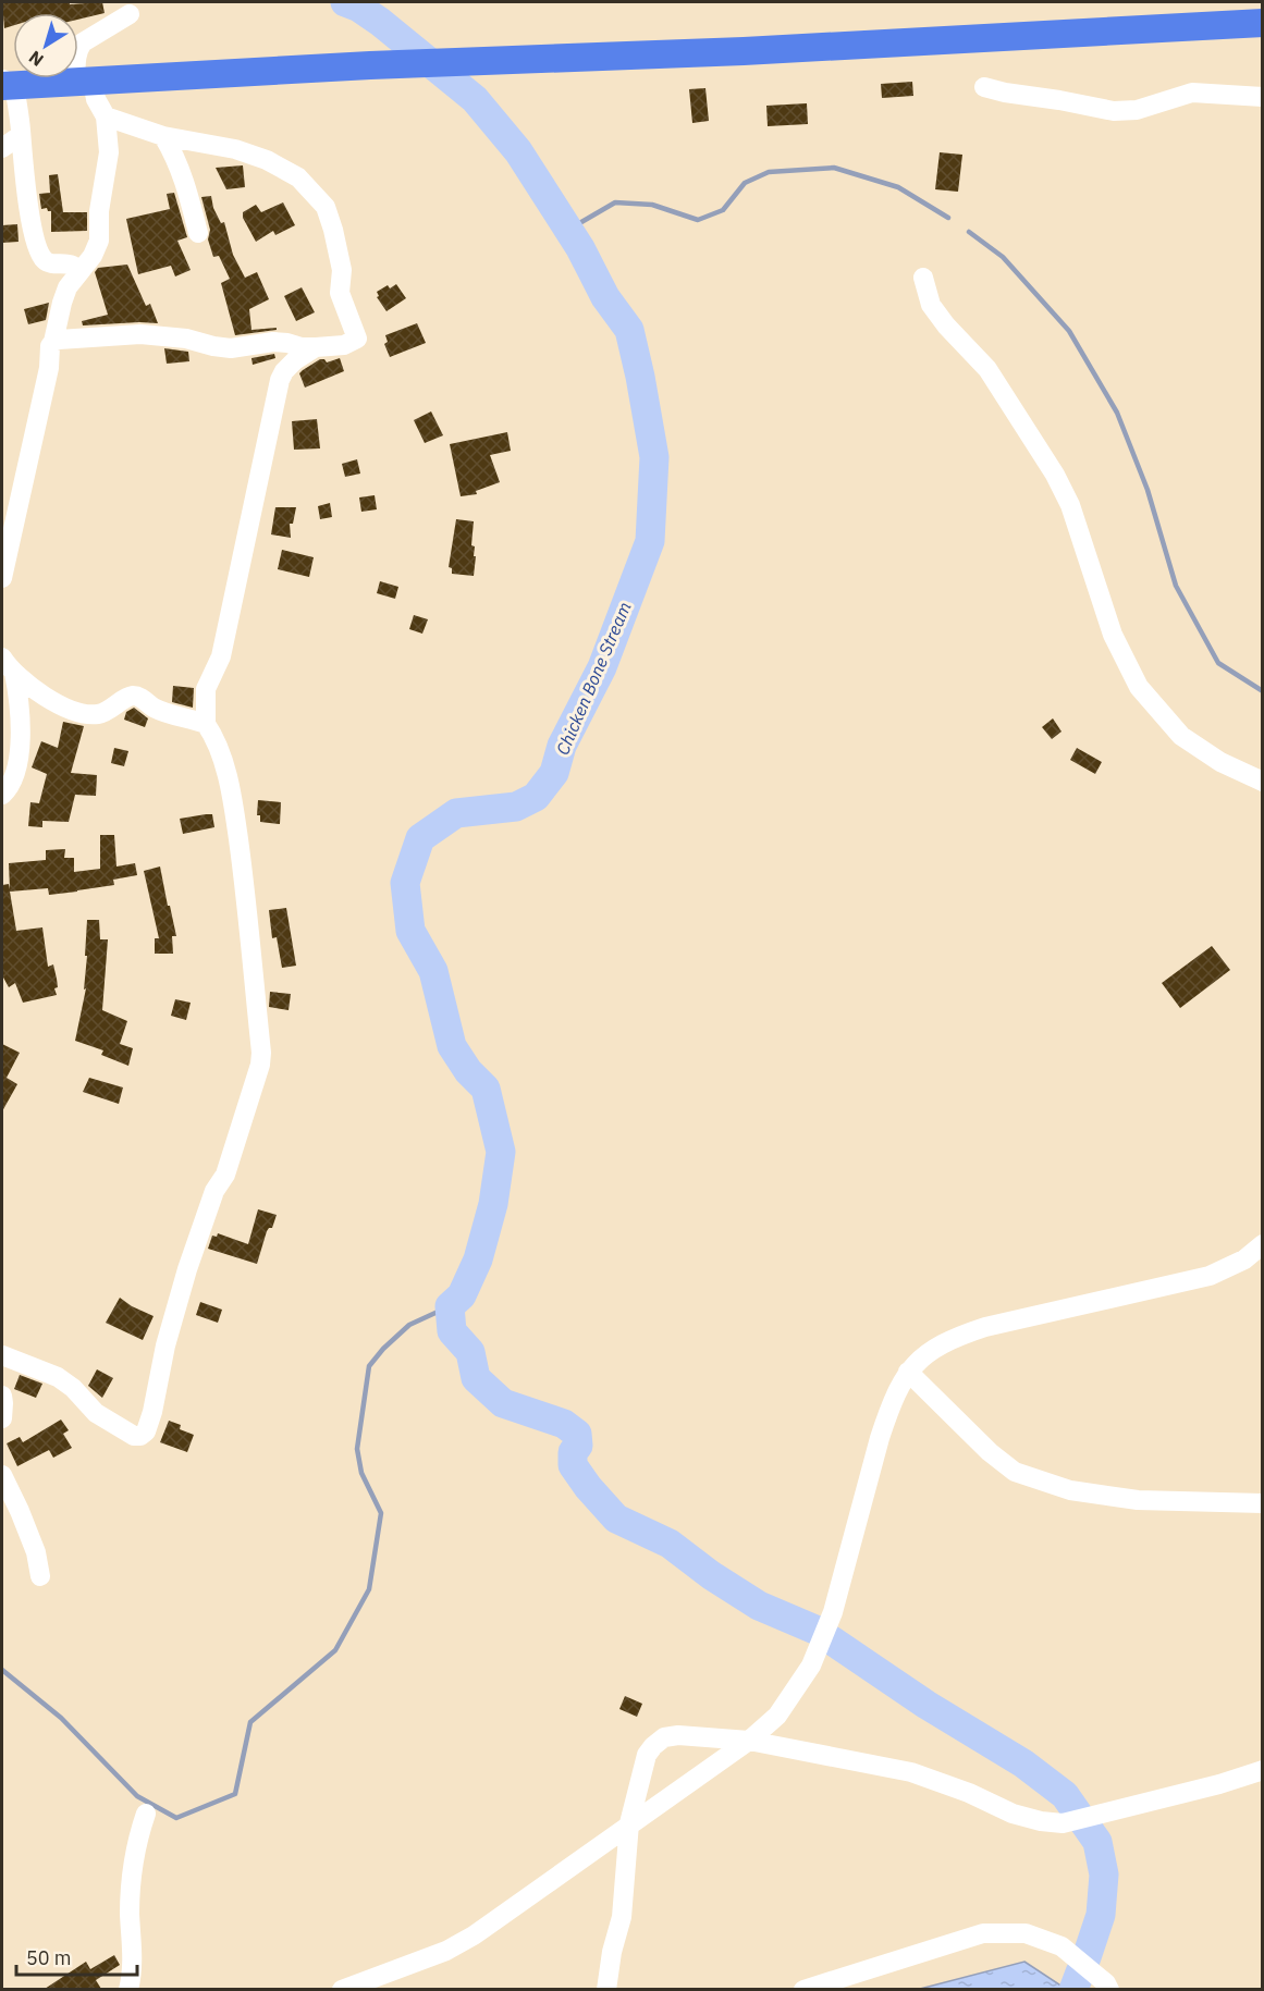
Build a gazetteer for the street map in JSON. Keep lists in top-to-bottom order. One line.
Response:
{"water":["Chicken Bone Stream"],"scale_bar":"50 m","north":"bottom left"}
